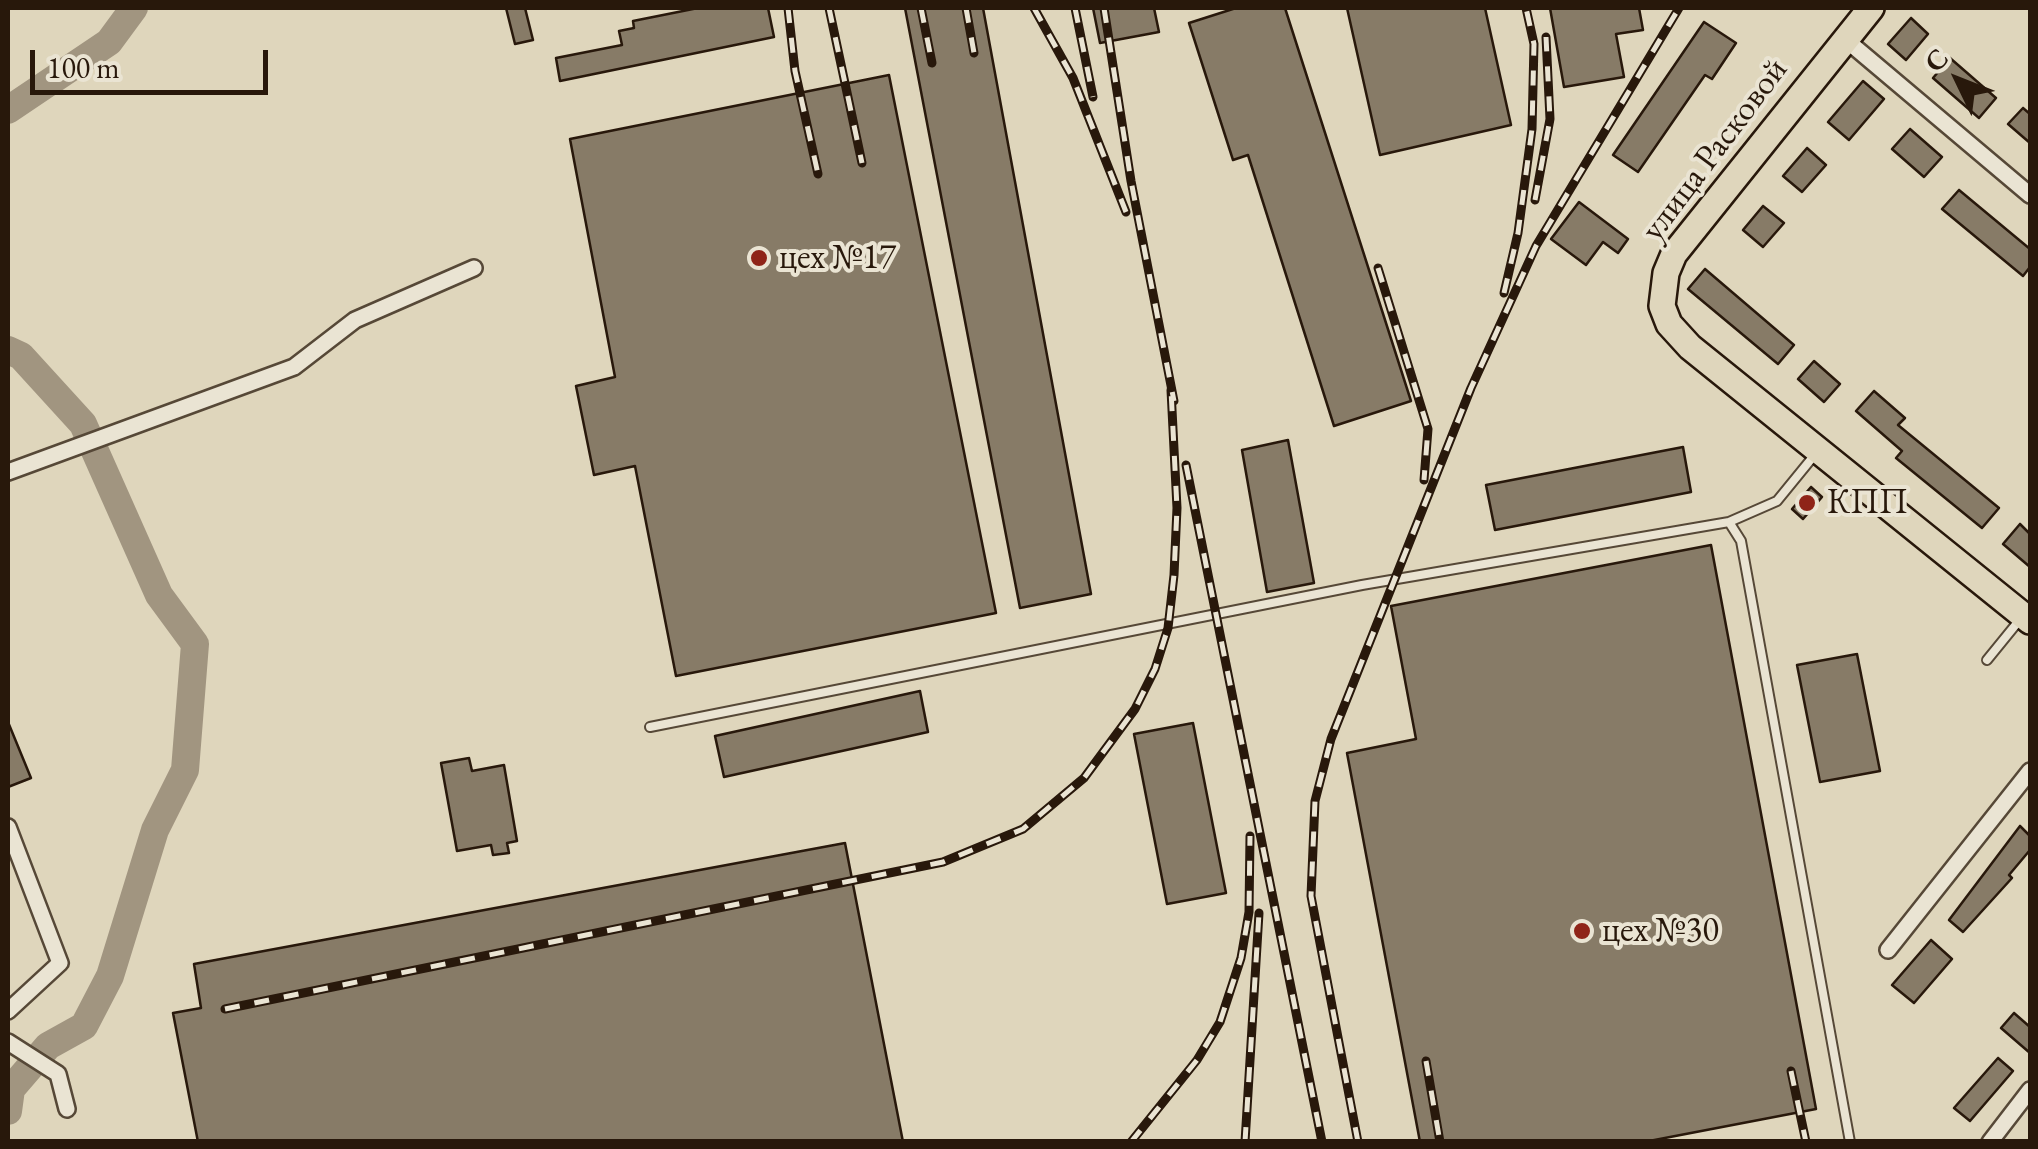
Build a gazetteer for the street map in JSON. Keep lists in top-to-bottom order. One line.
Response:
{"streets":{"main road":["улица Расковой"]},"places":["цех №17","КПП","цех №30"],"scale_bar":"100 m","north":"top left"}
